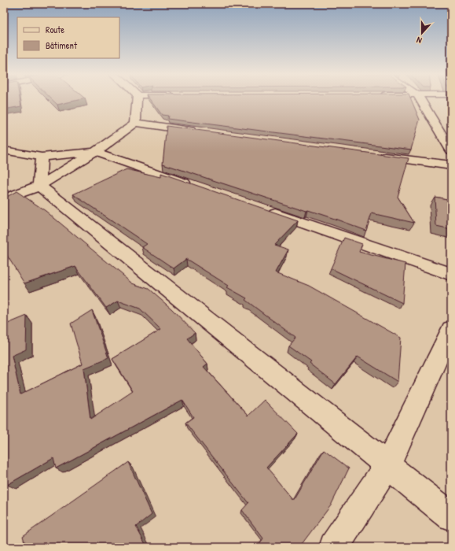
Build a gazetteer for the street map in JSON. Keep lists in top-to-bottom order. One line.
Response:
{"legend":["Route","Bâtiment"],"north":"bottom"}
